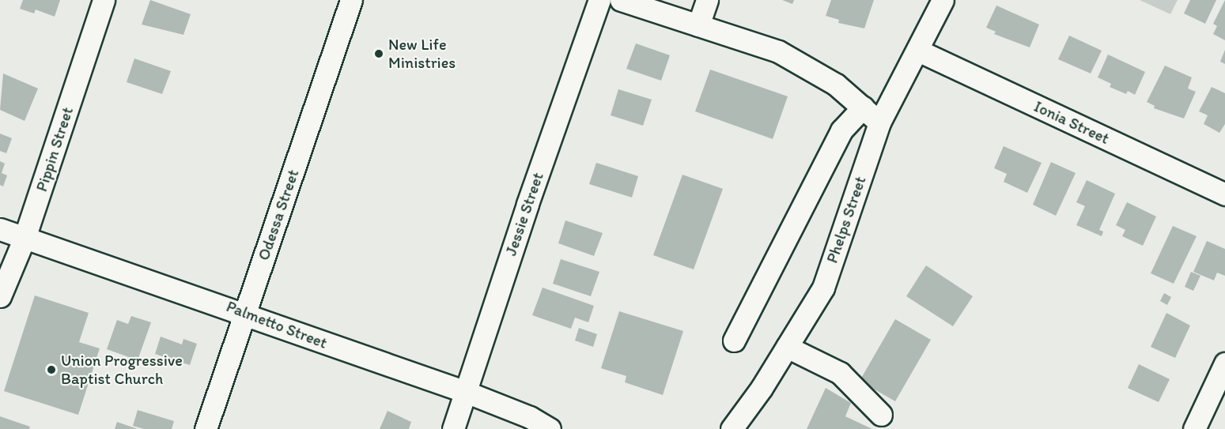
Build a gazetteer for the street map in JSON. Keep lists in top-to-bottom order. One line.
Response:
{"streets":{"street":["Ionia Street","Pippin Street","Jessie Street","Odessa Street","Phelps Street","Palmetto Street"]},"crossings":[["Ionia Street","Phelps Street"],["Pippin Street","Palmetto Street"],["Jessie Street","Palmetto Street"],["Odessa Street","Palmetto Street"]],"places":["New Life Ministries","Union Progressive Baptist Church"]}
